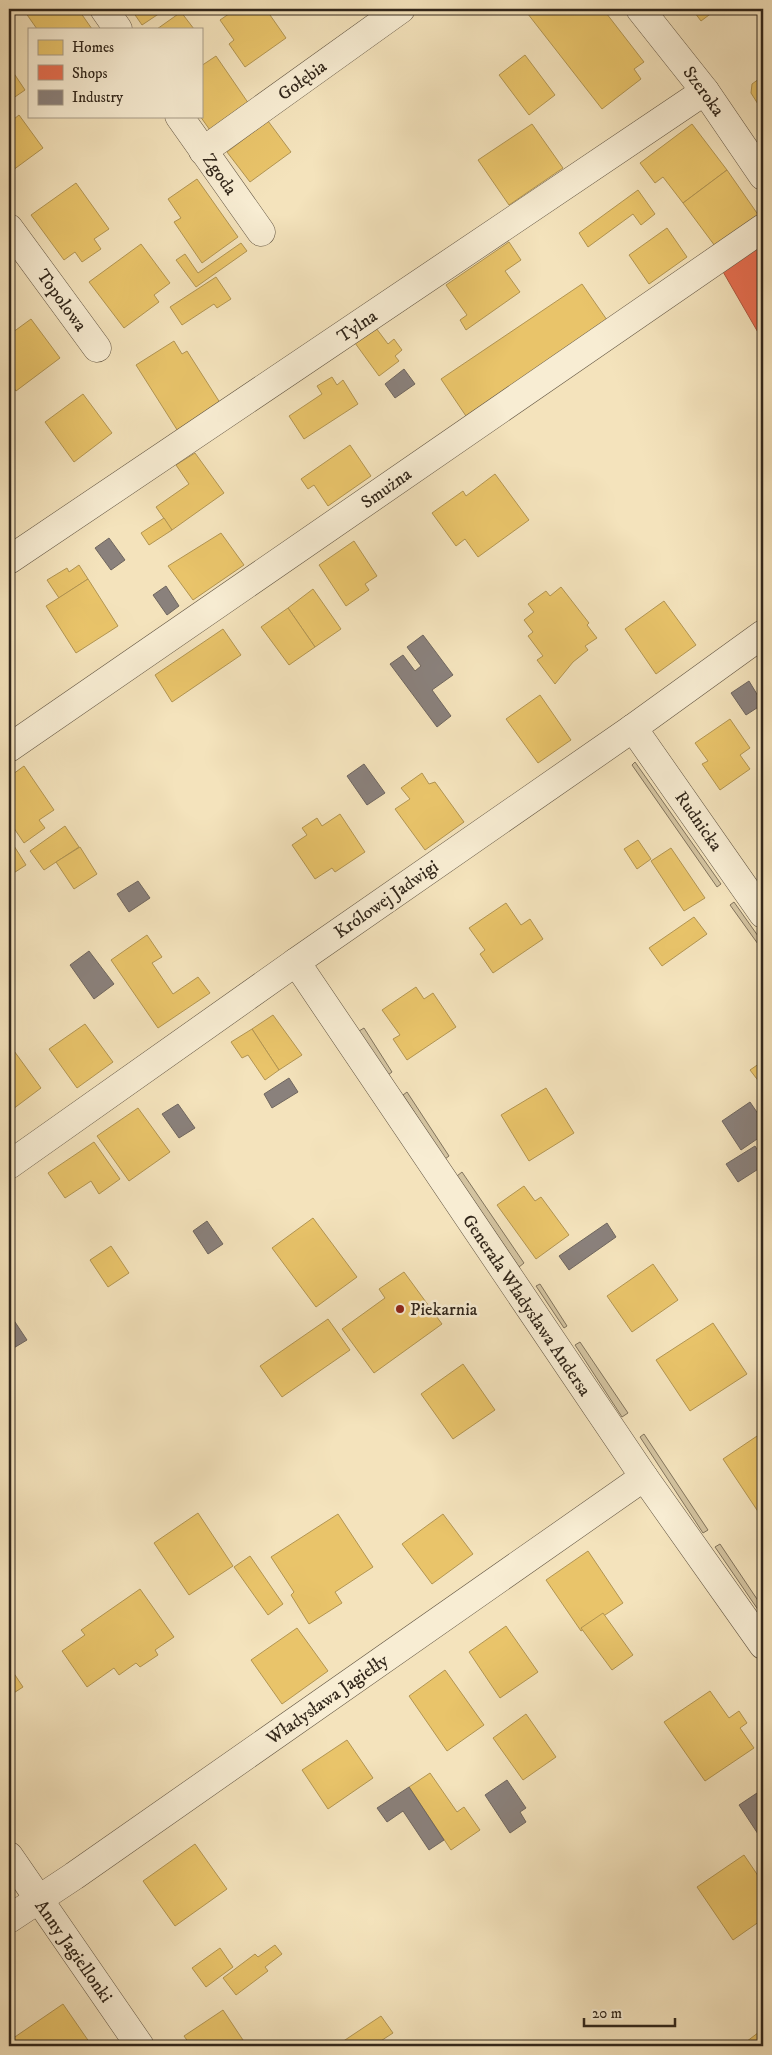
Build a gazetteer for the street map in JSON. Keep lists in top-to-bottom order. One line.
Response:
{"streets":{"street":["Gołębia","Szeroka","Zgoda","Topolowa","Tylna","Smużna","Rudnicka","Królowej Jadwigi","Generała Władysława Andersa","Władysława Jagiełły","Anny Jagiellonki"]},"crossings":[["Gołębia","Zgoda"],["Szeroka","Tylna"],["Rudnicka","Królowej Jadwigi"],["Królowej Jadwigi","Generała Władysława Andersa"],["Generała Władysława Andersa","Władysława Jagiełły"],["Władysława Jagiełły","Anny Jagiellonki"]],"places":["Piekarnia"],"legend":["Homes","Shops","Industry"],"scale_bar":"20 m"}
